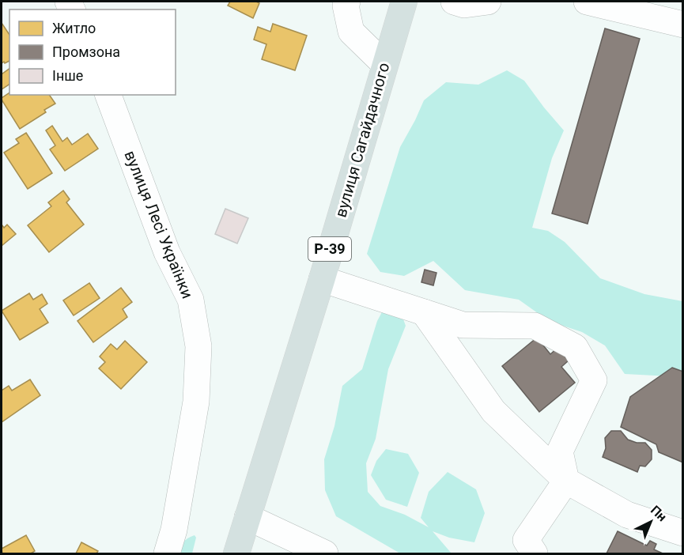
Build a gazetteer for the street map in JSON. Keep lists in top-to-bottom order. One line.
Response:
{"streets":{"main road":["вулиця Сагайдачного","Р-39"],"street":["вулиця Лесі Українки"]},"crossings":[["вулиця Сагайдачного","Р-39"]],"legend":["Житло","Промзона","Інше"],"north":"top right"}
